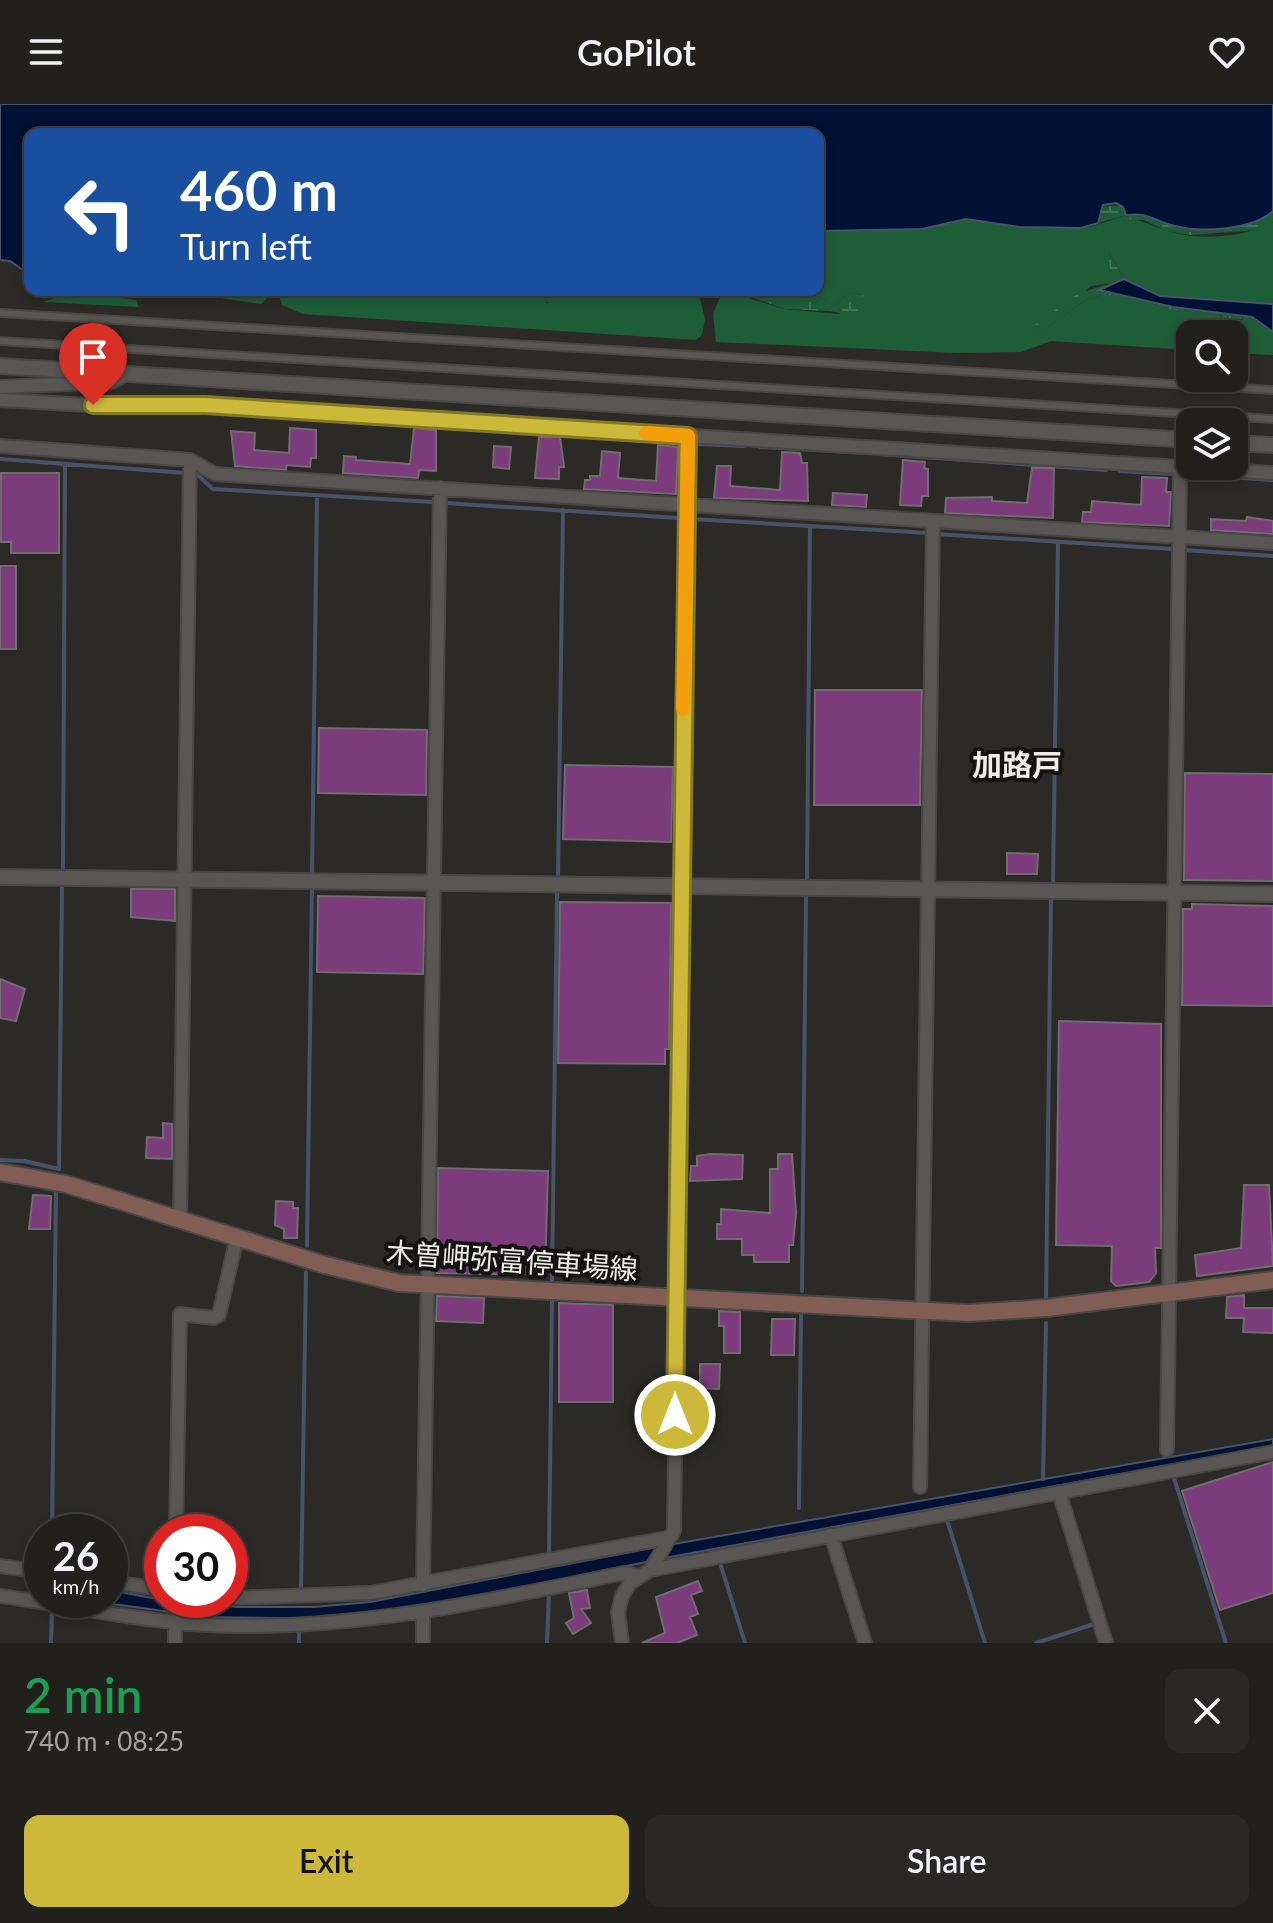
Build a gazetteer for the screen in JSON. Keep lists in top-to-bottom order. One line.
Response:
{"streets":{"main road":["木曽岬弥富停車場線"]},"districts":["加路戸"],"page":{"header":"GoPilot","turn":["460 m","Turn left"],"speed":"26 km/h","limit":"30","heading":["2 min","740 m · 08:25"],"buttons":["Exit","Share"]}}
